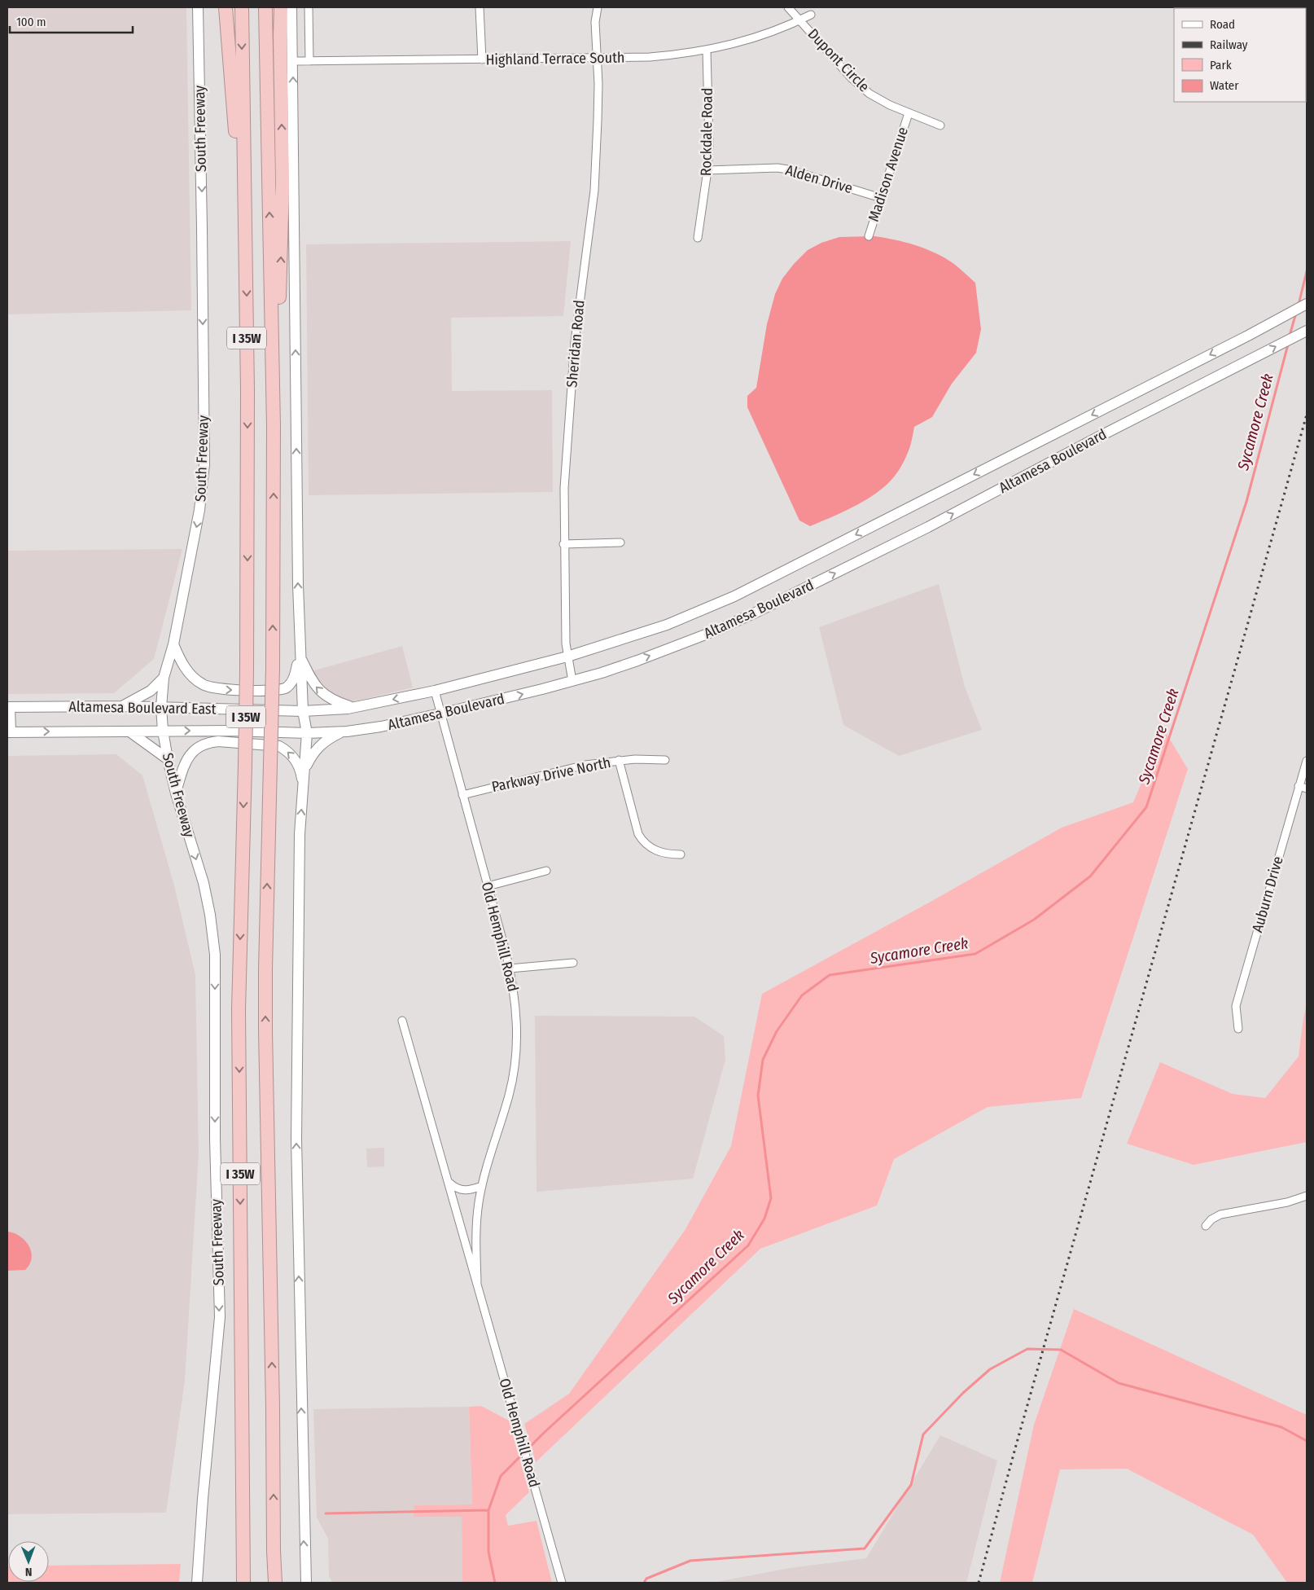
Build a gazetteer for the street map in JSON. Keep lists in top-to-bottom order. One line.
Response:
{"streets":{"highway":["South Freeway","I 35W"],"main road":["Altamesa Boulevard","Altamesa Boulevard East"],"street":["Highland Terrace South","Dupont Circle","Rockdale Road","Madison Avenue","Alden Drive","Sheridan Road","Parkway Drive North","Auburn Drive","Old Hemphill Road"]},"crossings":[["Highland Terrace South","Dupont Circle"],["Highland Terrace South","Rockdale Road"],["Highland Terrace South","Sheridan Road"],["Dupont Circle","Madison Avenue"],["South Freeway","Altamesa Boulevard"],["South Freeway","Altamesa Boulevard East"],["Rockdale Road","Alden Drive"],["Madison Avenue","Alden Drive"],["Sheridan Road","Altamesa Boulevard"],["Altamesa Boulevard","Altamesa Boulevard East"],["Altamesa Boulevard","Old Hemphill Road"],["Parkway Drive North","Old Hemphill Road"]],"water":["Sycamore Creek"],"legend":["Road","Railway","Park","Water"],"scale_bar":"100 m","north":"bottom"}
